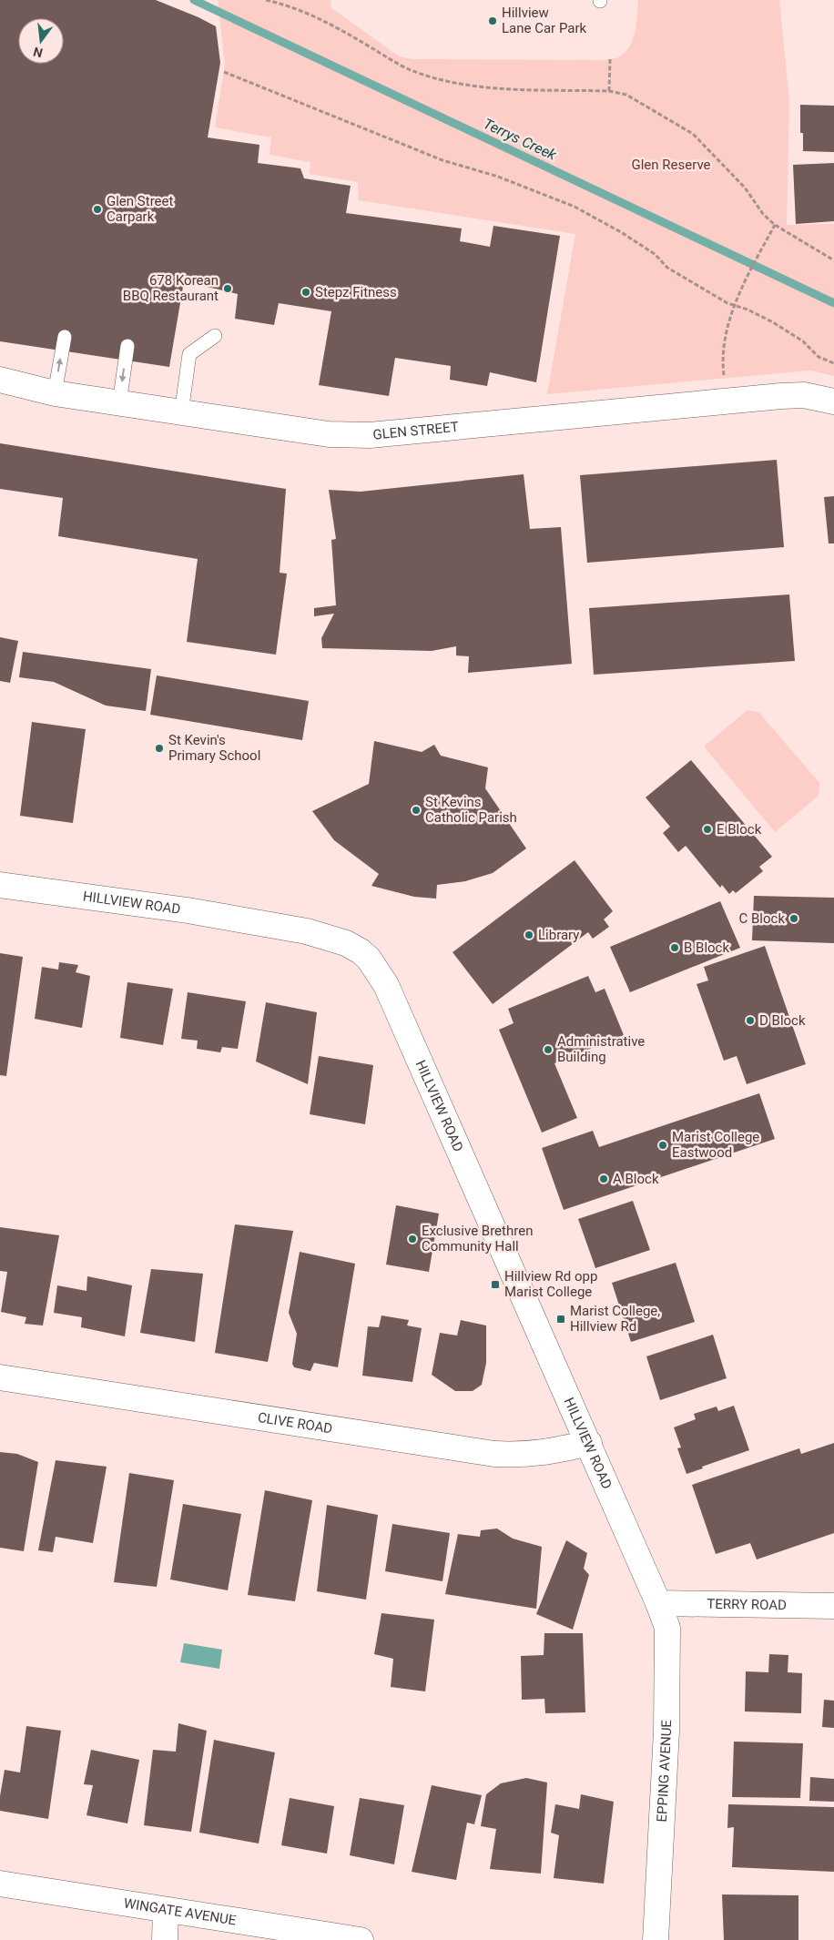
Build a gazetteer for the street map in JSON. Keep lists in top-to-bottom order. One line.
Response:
{"streets":{"street":["GLEN STREET","HILLVIEW ROAD","CLIVE ROAD","TERRY ROAD","EPPING AVENUE","WINGATE AVENUE"]},"crossings":[["HILLVIEW ROAD","CLIVE ROAD"],["HILLVIEW ROAD","TERRY ROAD"],["HILLVIEW ROAD","EPPING AVENUE"],["TERRY ROAD","EPPING AVENUE"]],"water":["Terrys Creek"],"parks":["Glen Reserve"],"places":{"other":["Hillview Lane Car Park","Glen Street Carpark","678 Korean BBQ Restaurant","Stepz Fitness","St Kevin's Primary School","St Kevins Catholic Parish","E Block","C Block","Library","B Block","D Block","Administrative Building","Marist College Eastwood","A Block","Exclusive Brethren Community Hall"],"transit":["Hillview Rd opp Marist College","Marist College, Hillview Rd"]},"north":"bottom"}
